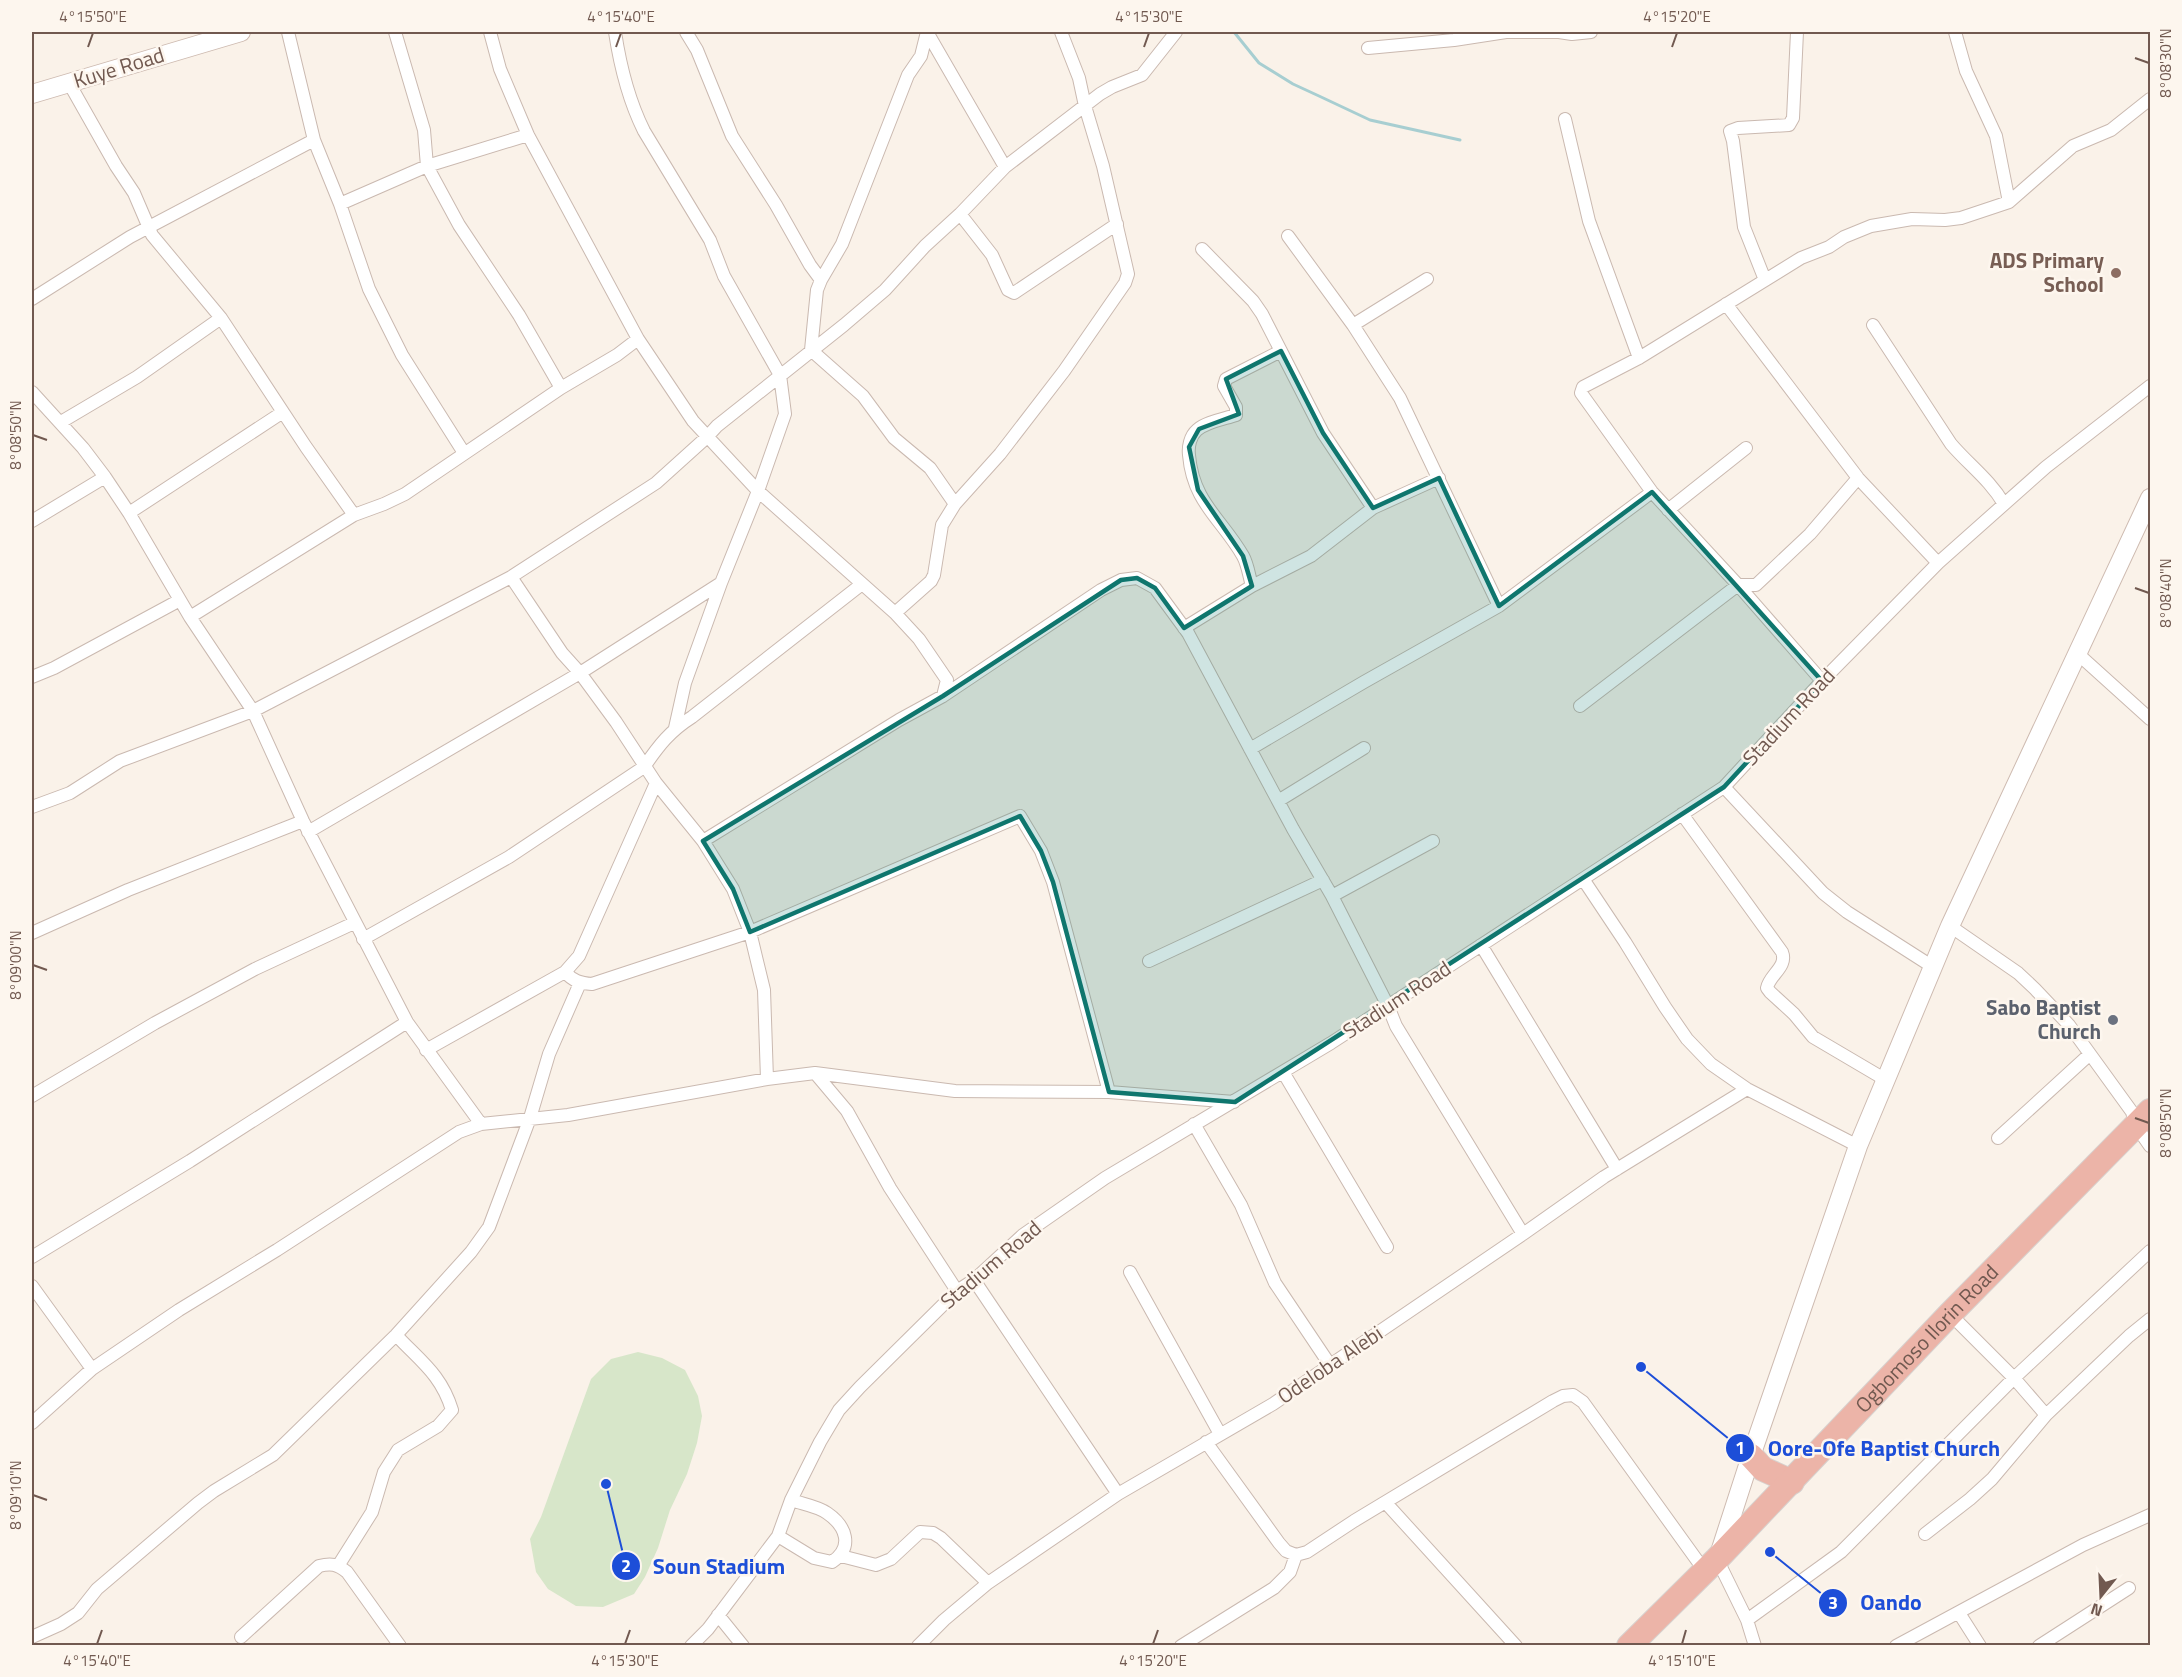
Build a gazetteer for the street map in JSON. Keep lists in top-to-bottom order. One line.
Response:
{"streets":{"highway":["Ogbomoso Ilorin Road"],"main road":["Kuye Road"],"street":["Stadium Road","Odeloba Alebi"]},"places":["ADS Primary School","Sabo Baptist Church","Oore-Ofe Baptist Church","Soun Stadium","Oando"],"north":"bottom","coordinates":["4°15'50\"E","4°15'40\"E","4°15'30\"E","4°15'20\"E","8°08'30\"N","8°08'50\"N","8°08'40\"N","8°09'00\"N","8°09'10\"N","4°15'10\"E"]}
